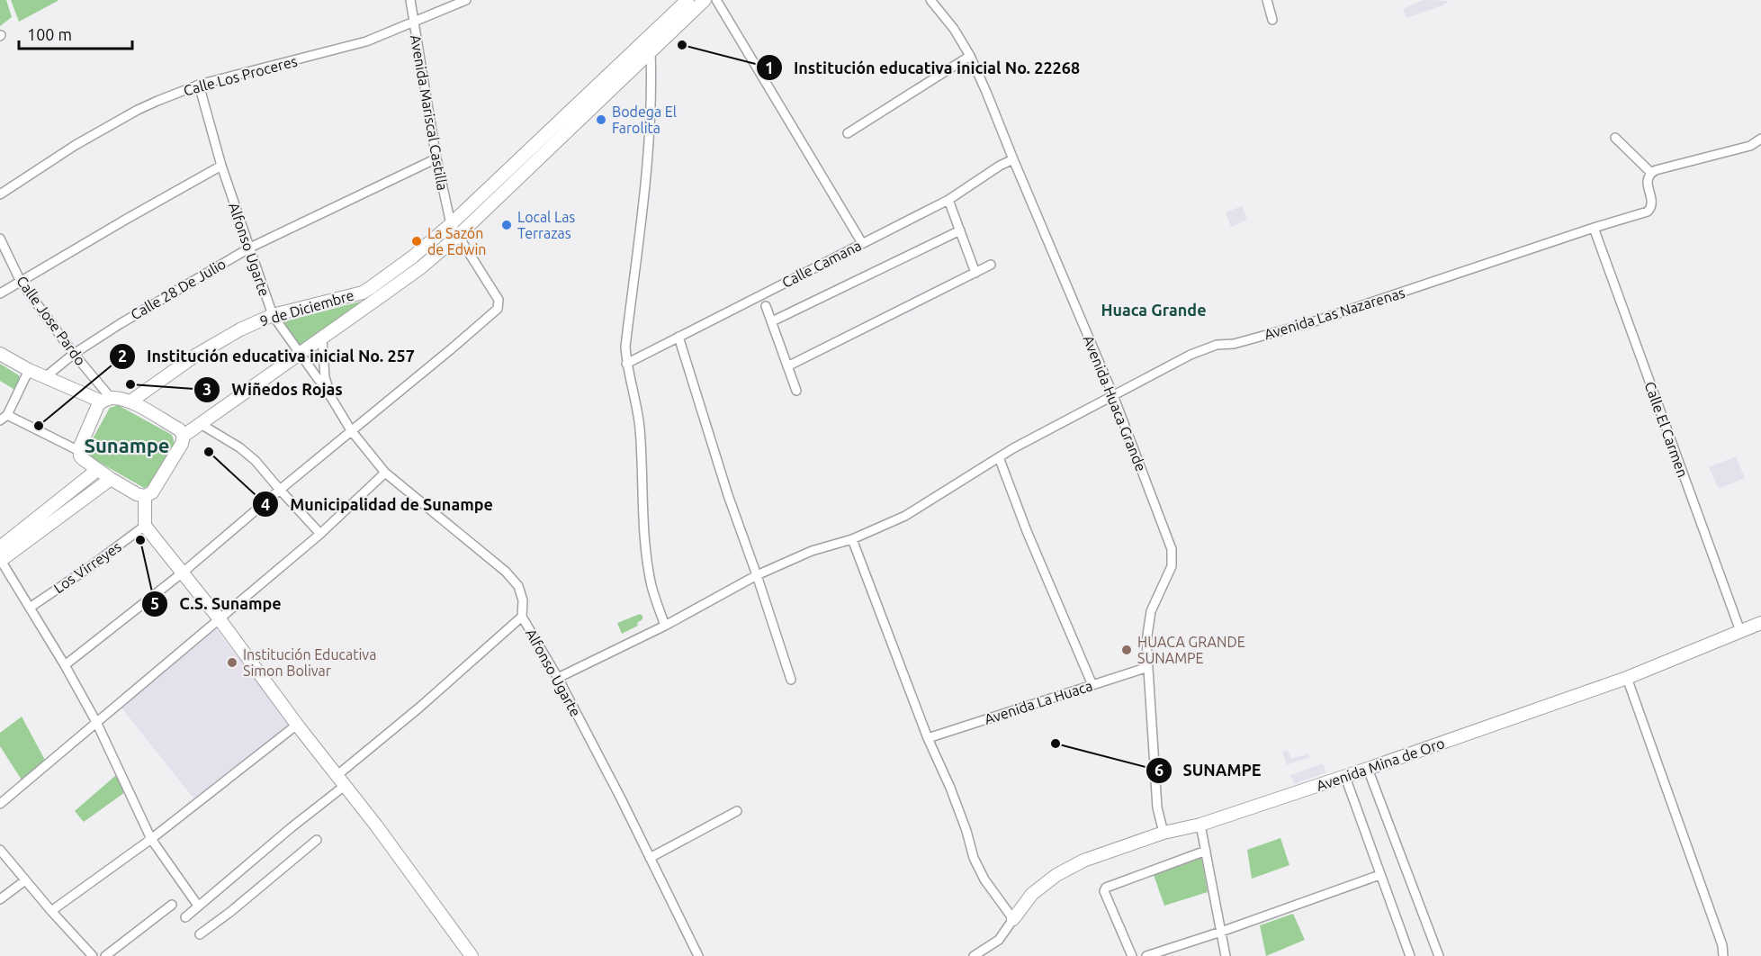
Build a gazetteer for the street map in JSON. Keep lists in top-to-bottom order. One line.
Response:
{"streets":{"street":["Calle Los Proceres","Avenida Mariscal Castilla","Alfonso Ugarte","Calle Camana","Calle 28 De Julio","9 de Diciembre","Avenida Las Nazarenas","Calle Jose Pardo","Avenida Huaca Grande","Calle El Carmen","Los Virreyes","Avenida La Huaca","Avenida Mina de Oro"]},"crossings":[["Calle Los Proceres","Avenida Mariscal Castilla"],["Calle Los Proceres","Alfonso Ugarte"],["Avenida Mariscal Castilla","Calle 28 De Julio"],["Avenida Mariscal Castilla","9 de Diciembre"],["Alfonso Ugarte","Calle 28 De Julio"],["Alfonso Ugarte","9 de Diciembre"],["Alfonso Ugarte","Avenida Las Nazarenas"],["Calle Camana","Avenida Huaca Grande"],["Calle 28 De Julio","Calle Jose Pardo"],["9 de Diciembre","Calle Jose Pardo"],["Avenida Las Nazarenas","Avenida Huaca Grande"],["Avenida Las Nazarenas","Calle El Carmen"],["Avenida Huaca Grande","Avenida La Huaca"],["Avenida Huaca Grande","Avenida Mina de Oro"],["Calle El Carmen","Avenida Mina de Oro"]],"districts":["Huaca Grande","Sunampe"],"places":["Institución educativa inicial No. 22268","Bodega El Farolita","Local Las Terrazas","La Sazón de Edwin","Wiñedos Rojas","Institución educativa inicial No. 257","Municipalidad de Sunampe","C.S. Sunampe","HUACA GRANDE SUNAMPE","Institución Educativa Simon Bolivar","SUNAMPE"],"scale_bar":"100 m"}
